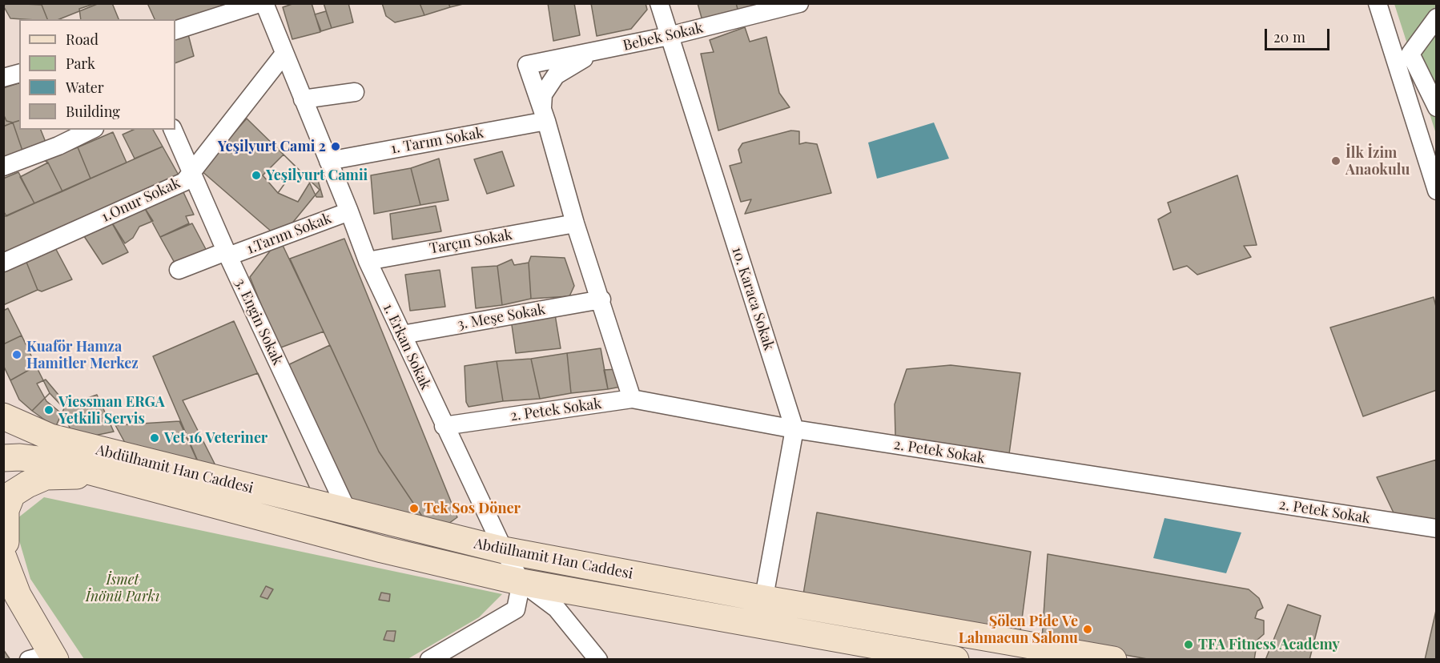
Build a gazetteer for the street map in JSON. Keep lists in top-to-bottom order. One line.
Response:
{"streets":{"main road":["Abdülhamit Han Caddesi"],"street":["Bebek Sokak","1. Tarım Sokak","1.Onur Sokak","1.Tarım Sokak","Tarçın Sokak","10. Karaca Sokak","3. Meşe Sokak","3. Engin Sokak","1. Erkan Sokak","2. Petek Sokak"]},"crossings":[["Bebek Sokak","1. Tarım Sokak"],["Bebek Sokak","10. Karaca Sokak"],["1. Tarım Sokak","1. Erkan Sokak"],["1.Onur Sokak","3. Engin Sokak"],["1.Onur Sokak","1. Erkan Sokak"],["1.Tarım Sokak","3. Engin Sokak"],["1.Tarım Sokak","1. Erkan Sokak"],["Tarçın Sokak","1. Erkan Sokak"],["10. Karaca Sokak","2. Petek Sokak"],["10. Karaca Sokak","Abdülhamit Han Caddesi"],["3. Meşe Sokak","1. Erkan Sokak"],["3. Engin Sokak","Abdülhamit Han Caddesi"],["1. Erkan Sokak","2. Petek Sokak"],["1. Erkan Sokak","Abdülhamit Han Caddesi"]],"parks":["İsmet İnönü Parkı"],"places":["Yeşilyurt Cami 2","İlk İzim Anaokulu","Yeşilyurt Camii","Kuaför Hamza Hamitler Merkez","Viessman ERGA Yetkili Servis","Vet 16 Veteriner","Tek Sos Döner","Şölen Pide Ve Lahmacun Salonu","TFA Fitness Academy"],"legend":["Road","Park","Water","Building"],"scale_bar":"20 m"}
